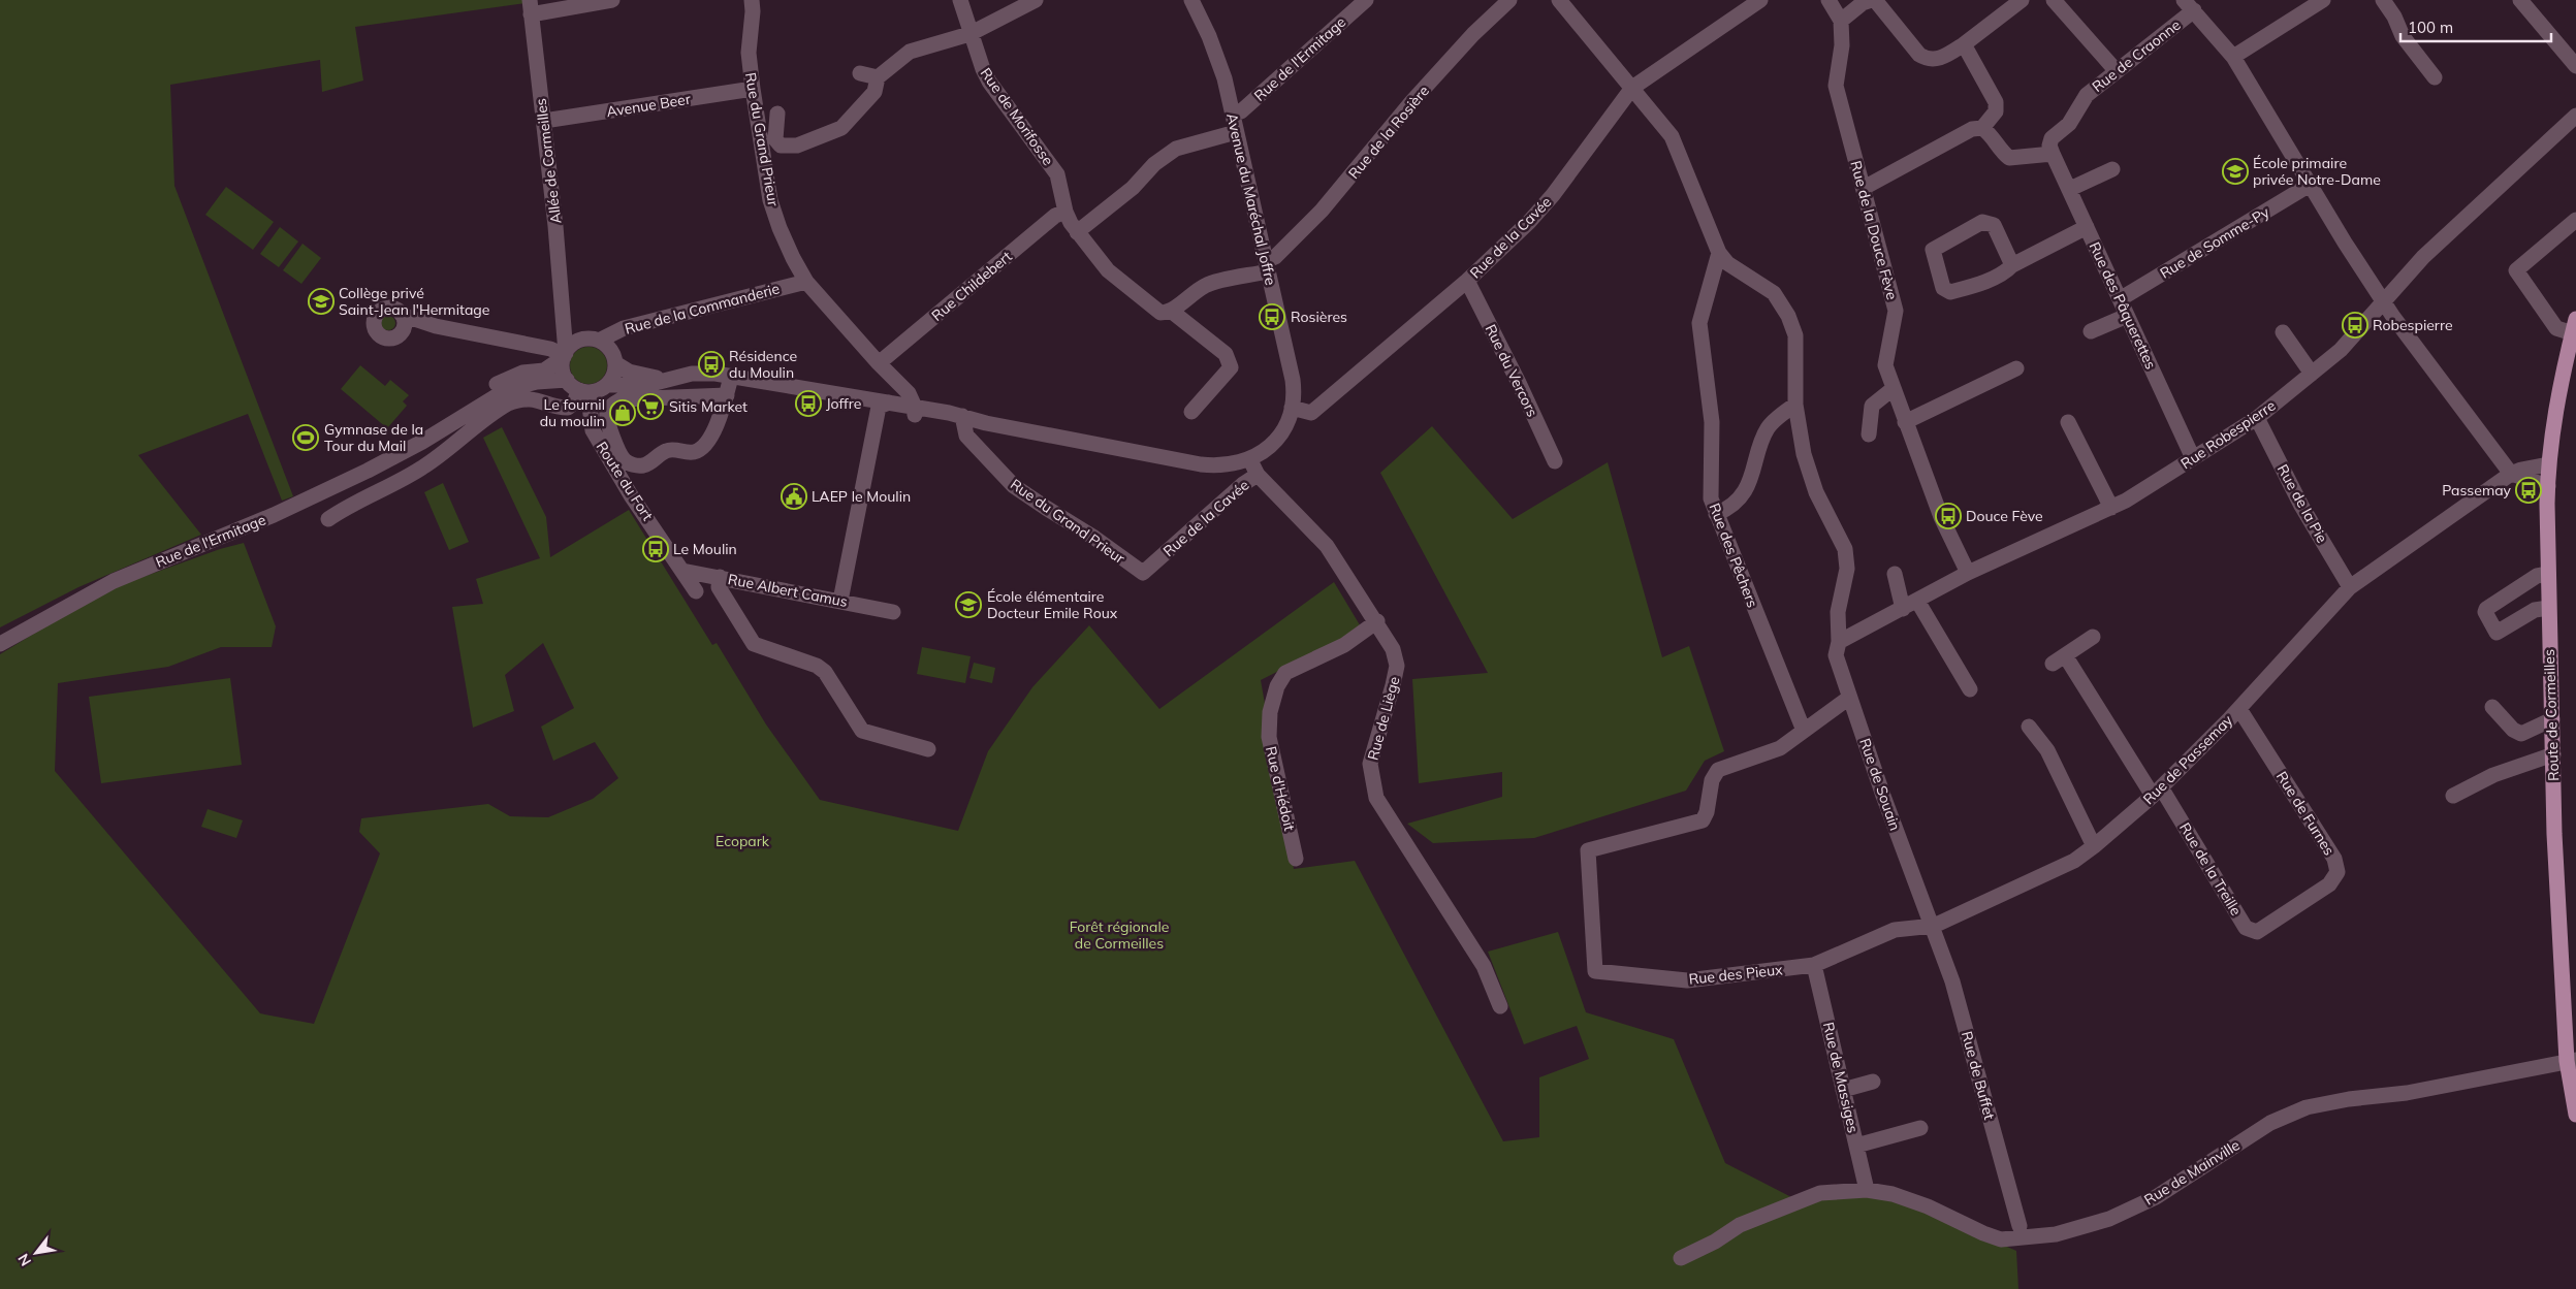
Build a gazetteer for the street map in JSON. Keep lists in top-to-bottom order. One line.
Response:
{"streets":{"main road":["Route de Cormeilles"],"street":["Rue de Craonne","Rue de l'Ermitage","Avenue Beer","Rue de Morifosse","Rue de la Rosière","Rue du Grand Prieur","Allée de Cormeilles","Avenue du Maréchal Joffre","Rue de la Douce Fève","Rue de la Cavée","Rue de Somme-Py","Rue Childebert","Rue des Pâquerettes","Rue de la Commanderie","Rue du Vercors","Rue Robespierre","Route du Fort","Rue de la Pie","Rue des Pêchers","Rue Albert Camus","Rue de Liège","Rue de Passemay","Rue de Souain","Rue d'Hédoit","Rue de Furnes","Rue de la Treille","Rue des Pieux","Rue de Buffet","Rue de Massiges","Rue de Mainville"]},"crossings":[["Rue de Craonne","Rue des Pâquerettes"],["Rue de l'Ermitage","Allée de Cormeilles"],["Rue de l'Ermitage","Avenue du Maréchal Joffre"],["Rue de l'Ermitage","Rue de la Commanderie"],["Rue de l'Ermitage","Route du Fort"],["Avenue Beer","Rue du Grand Prieur"],["Avenue Beer","Allée de Cormeilles"],["Rue de Morifosse","Rue Childebert"],["Rue de la Rosière","Avenue du Maréchal Joffre"],["Rue du Grand Prieur","Avenue du Maréchal Joffre"],["Rue du Grand Prieur","Rue de la Cavée"],["Rue du Grand Prieur","Rue Childebert"],["Rue du Grand Prieur","Rue de la Commanderie"],["Allée de Cormeilles","Rue de la Commanderie"],["Allée de Cormeilles","Route du Fort"],["Avenue du Maréchal Joffre","Rue de la Cavée"],["Rue de la Douce Fève","Rue Robespierre"],["Rue de la Cavée","Rue du Vercors"],["Rue de la Cavée","Rue de Liège"],["Rue de Somme-Py","Rue des Pâquerettes"],["Rue des Pâquerettes","Rue Robespierre"],["Rue de la Commanderie","Route du Fort"],["Rue Robespierre","Rue de la Pie"],["Rue Robespierre","Rue de Souain"],["Route du Fort","Rue Albert Camus"],["Rue de la Pie","Rue de Passemay"],["Rue des Pêchers","Rue de Souain"],["Rue des Pêchers","Rue des Pieux"],["Route de Cormeilles","Rue de Passemay"],["Route de Cormeilles","Rue de Mainville"],["Rue de Liège","Rue d'Hédoit"],["Rue de Passemay","Rue de Souain"],["Rue de Passemay","Rue de Furnes"],["Rue de Passemay","Rue de la Treille"],["Rue de Passemay","Rue des Pieux"],["Rue de Passemay","Rue de Buffet"],["Rue de Passemay","Rue de Massiges"],["Rue de Souain","Rue de Buffet"],["Rue de Furnes","Rue de la Treille"],["Rue des Pieux","Rue de Massiges"],["Rue de Massiges","Rue de Mainville"]],"parks":["Ecopark","Forêt régionale de Cormeilles"],"places":{"school or university":["École primaire privée Notre-Dame","Collège privé Saint-Jean l'Hermitage","École élémentaire Docteur Emile Roux"],"bus stop":["Rosières","Robespierre","Résidence du Moulin","Joffre","Passemay","Douce Fève","Le Moulin"],"supermarket":["Sitis Market"],"shop":["Le fournil du moulin"],"sports":["Gymnase de la Tour du Mail"],"public building":["LAEP le Moulin"]},"scale_bar":"100 m","north":"bottom left"}
